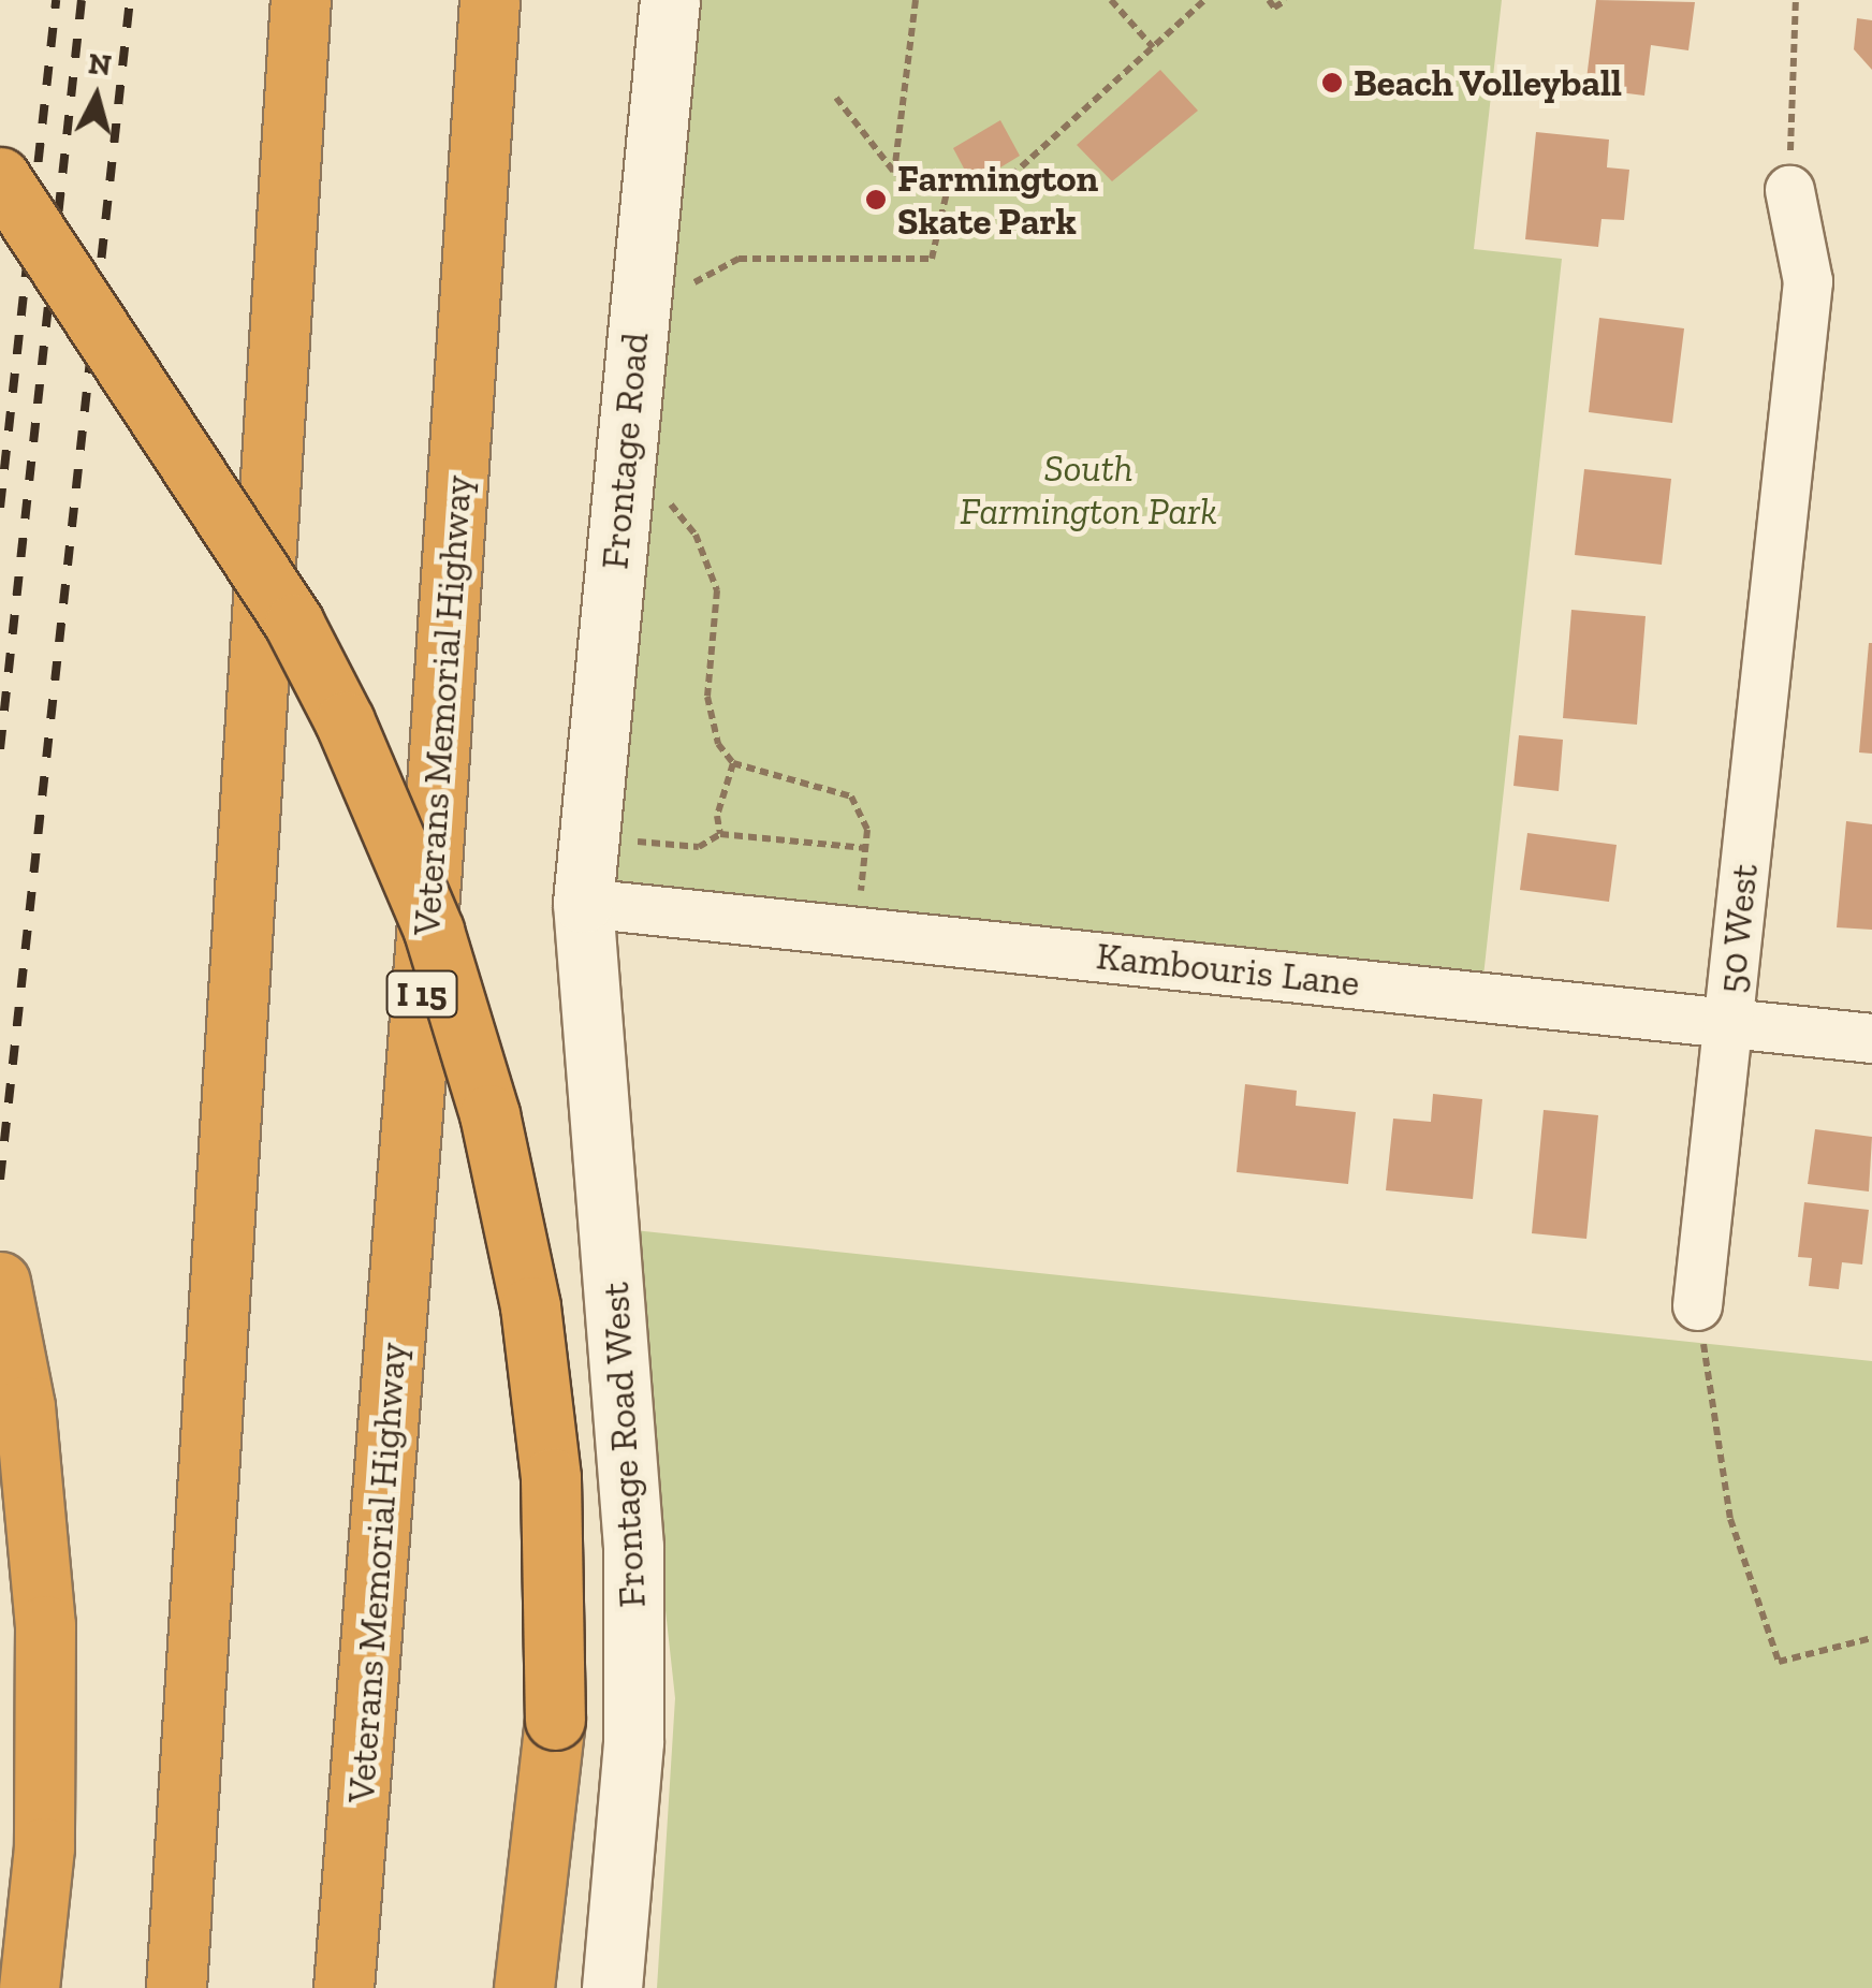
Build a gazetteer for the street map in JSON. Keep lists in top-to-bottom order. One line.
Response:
{"streets":{"highway":["Veterans Memorial Highway","I 15"],"street":["Frontage Road","50 West","Kambouris Lane","Frontage Road West"]},"crossings":[["Frontage Road","Kambouris Lane"],["Frontage Road","Frontage Road West"],["50 West","Kambouris Lane"],["Kambouris Lane","Frontage Road West"]],"parks":["South Farmington Park"],"places":["Beach Volleyball","Farmington Skate Park"],"north":"top"}
